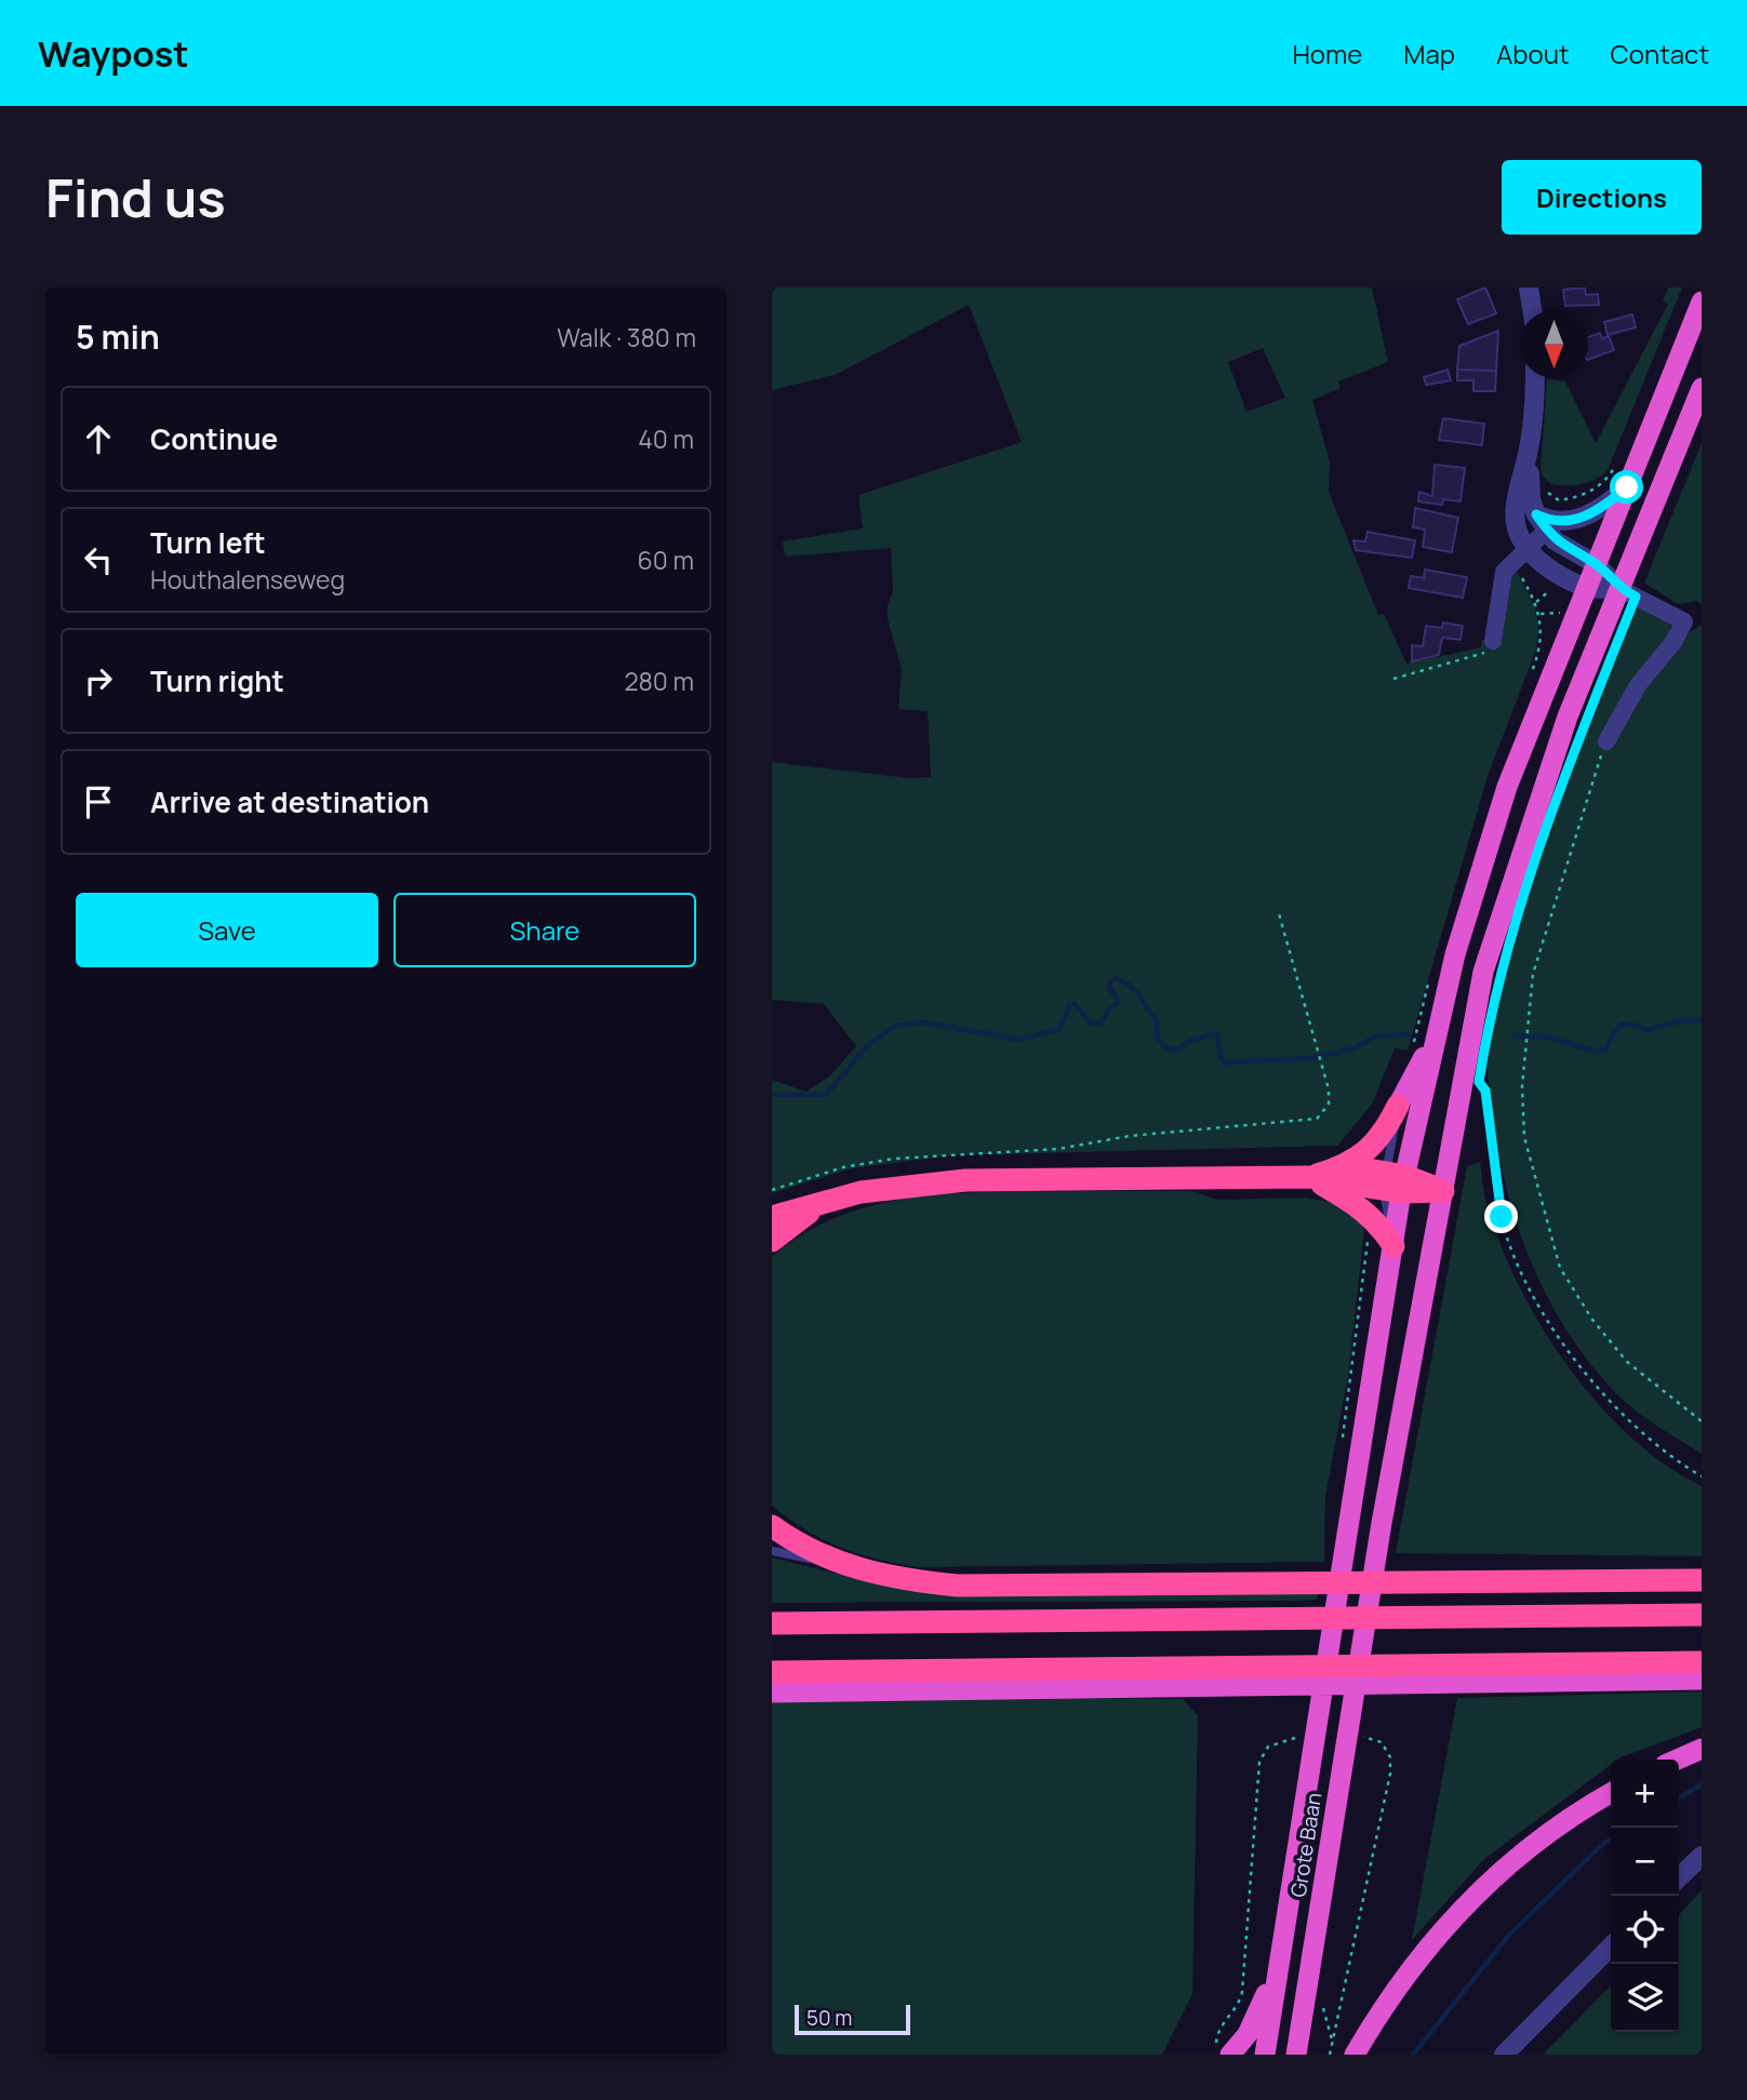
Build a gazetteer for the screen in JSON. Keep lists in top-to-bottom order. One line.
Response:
{"streets":{"highway":["Grote Baan"]},"scale_bar":"50 m","north":"bottom","page":{"header":"Waypost","nav":["Home","Map","About","Contact"],"buttons":["Directions",["Save","Share"]],"title":"Find us","heading":["5 min","Walk · 380 m"],"list":[["Continue","40 m"],["Turn left","Houthalenseweg","60 m"],["Turn right","280 m"],"Arrive at destination"],"map_buttons":["+","−"],"scale":"50 m"}}
